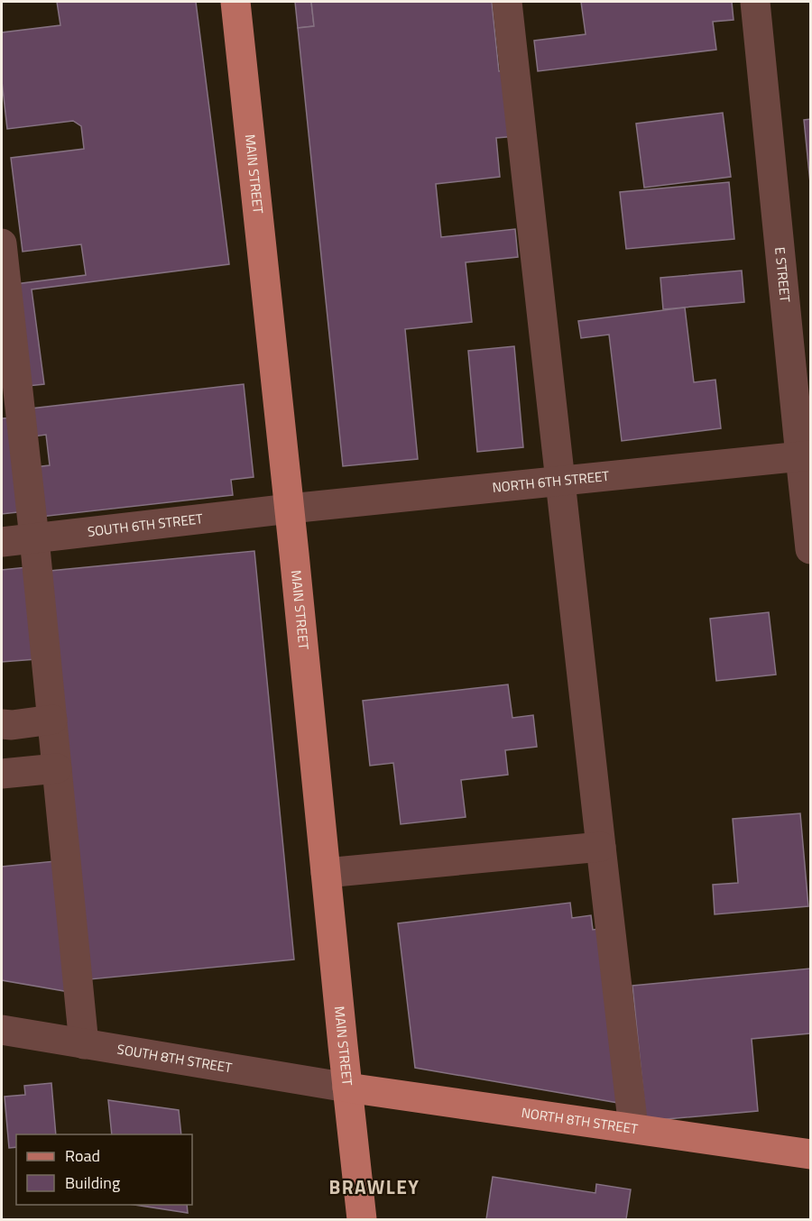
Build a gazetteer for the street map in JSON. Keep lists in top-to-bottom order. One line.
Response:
{"streets":{"main road":["MAIN STREET","NORTH 8TH STREET"],"street":["E STREET","NORTH 6TH STREET","SOUTH 6TH STREET","SOUTH 8TH STREET"]},"crossings":[["MAIN STREET","NORTH 6TH STREET"],["MAIN STREET","SOUTH 6TH STREET"],["MAIN STREET","SOUTH 8TH STREET"],["MAIN STREET","NORTH 8TH STREET"],["E STREET","NORTH 6TH STREET"],["NORTH 6TH STREET","SOUTH 6TH STREET"],["SOUTH 8TH STREET","NORTH 8TH STREET"]],"districts":["BRAWLEY"],"legend":["Road","Building"]}
